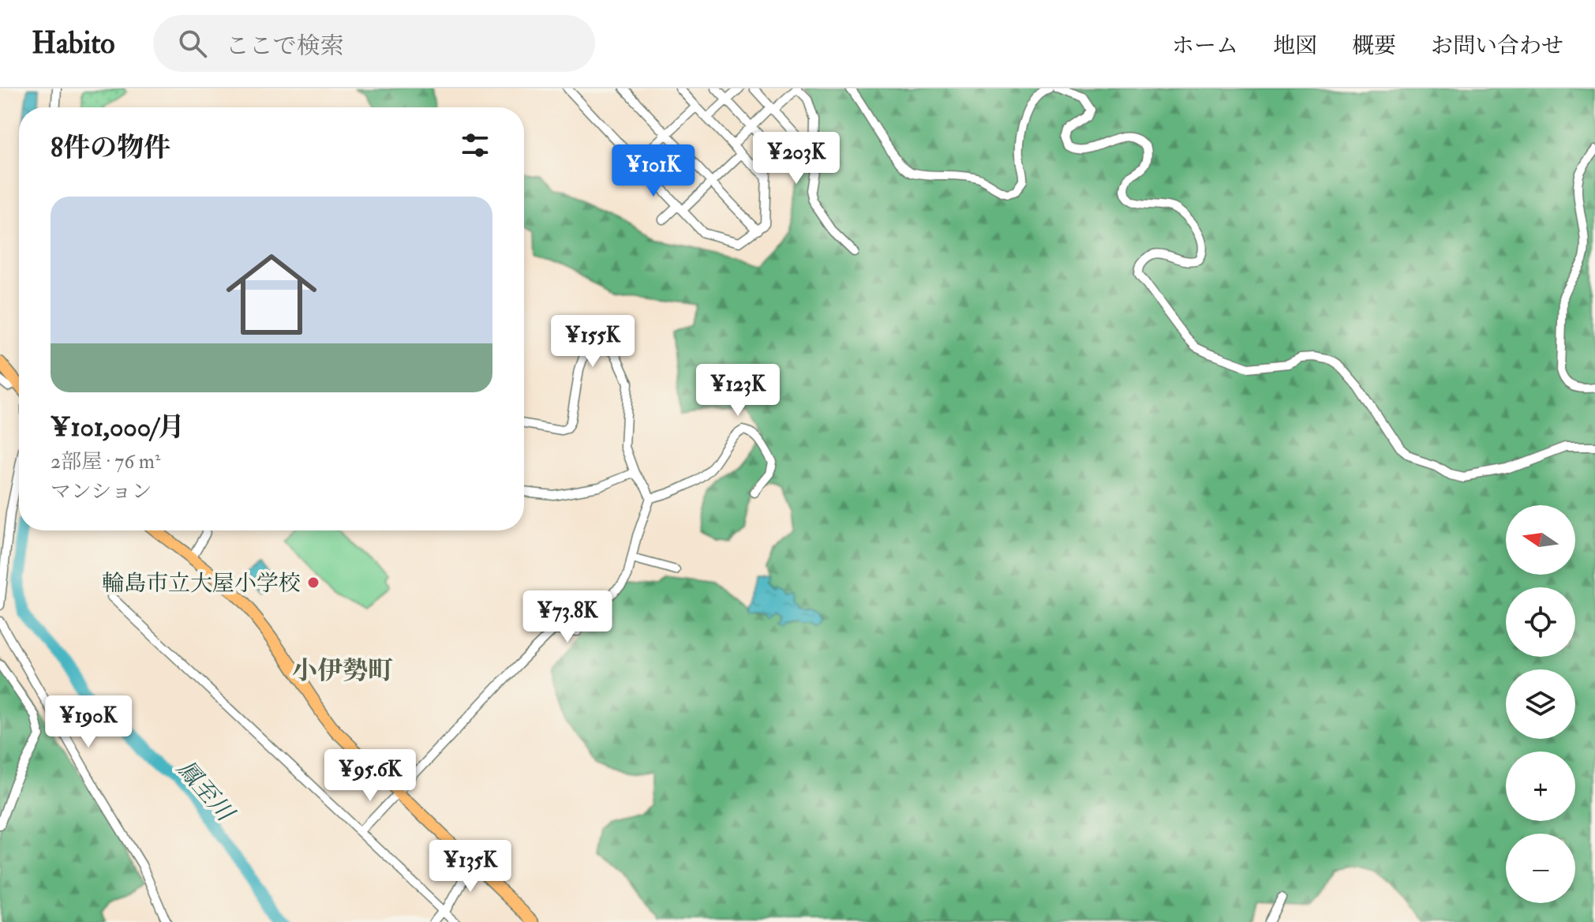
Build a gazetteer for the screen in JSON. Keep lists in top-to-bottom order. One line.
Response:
{"districts":["小伊勢町"],"water":["鳳至川"],"places":["輪島市立大屋小学校"],"north":"left","page":{"header":"Habito","search":"ここで検索","nav":["ホーム","地図","概要","お問い合わせ"],"heading":"8件の物件","price":["¥203K","¥101K","¥155K","¥123K","¥73.8K","¥190K","¥95.6K","¥135K"],"list":[{"name":"¥101,000/月","note":"2部屋 · 76 m² · マンション"}],"map_buttons":["+","−"]}}
